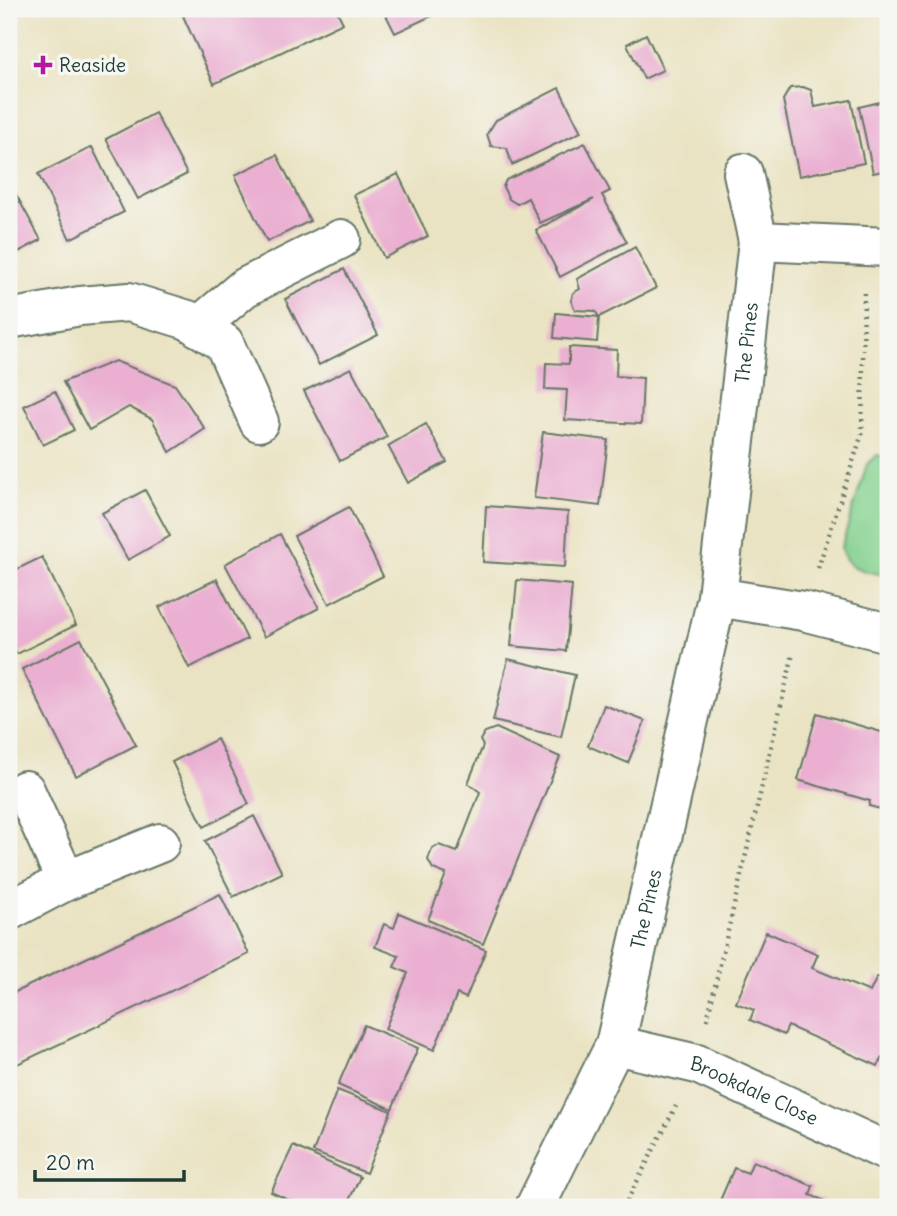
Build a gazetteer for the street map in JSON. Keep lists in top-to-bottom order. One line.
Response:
{"streets":{"street":["The Pines","Brookdale Close"]},"crossings":[["The Pines","Brookdale Close"]],"places":{"health":["Reaside"]},"scale_bar":"20 m"}
